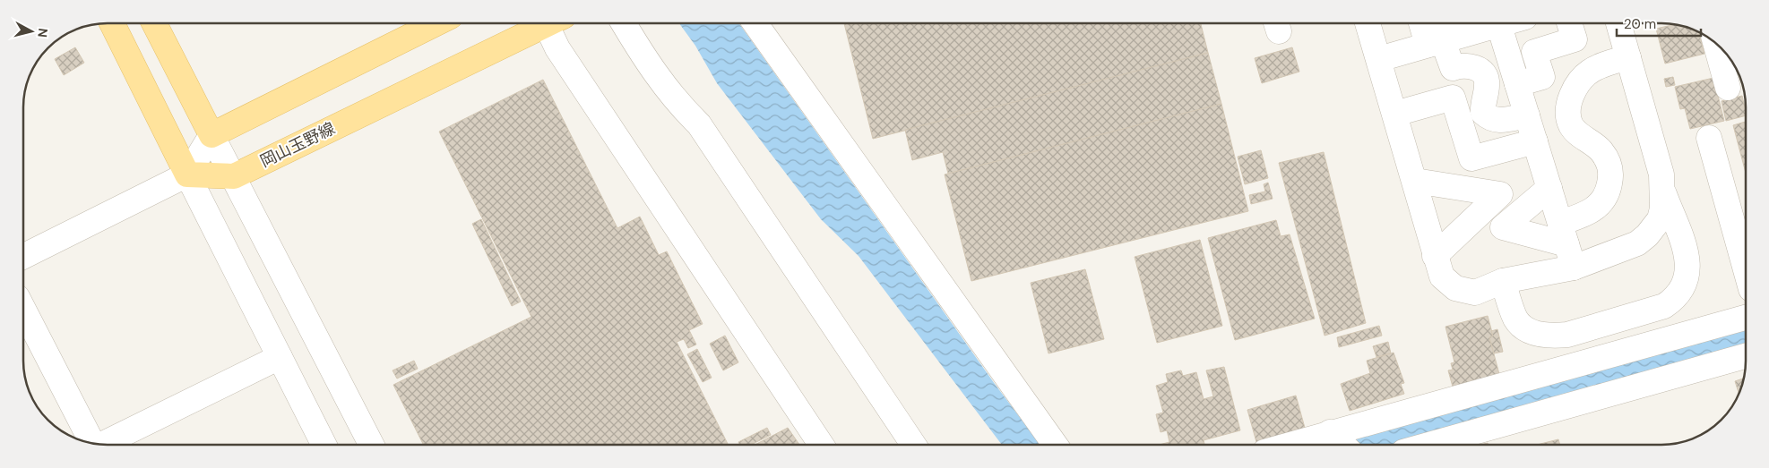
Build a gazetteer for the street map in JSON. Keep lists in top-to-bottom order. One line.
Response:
{"streets":{"main road":["岡山玉野線"]},"scale_bar":"20 m","north":"right"}
